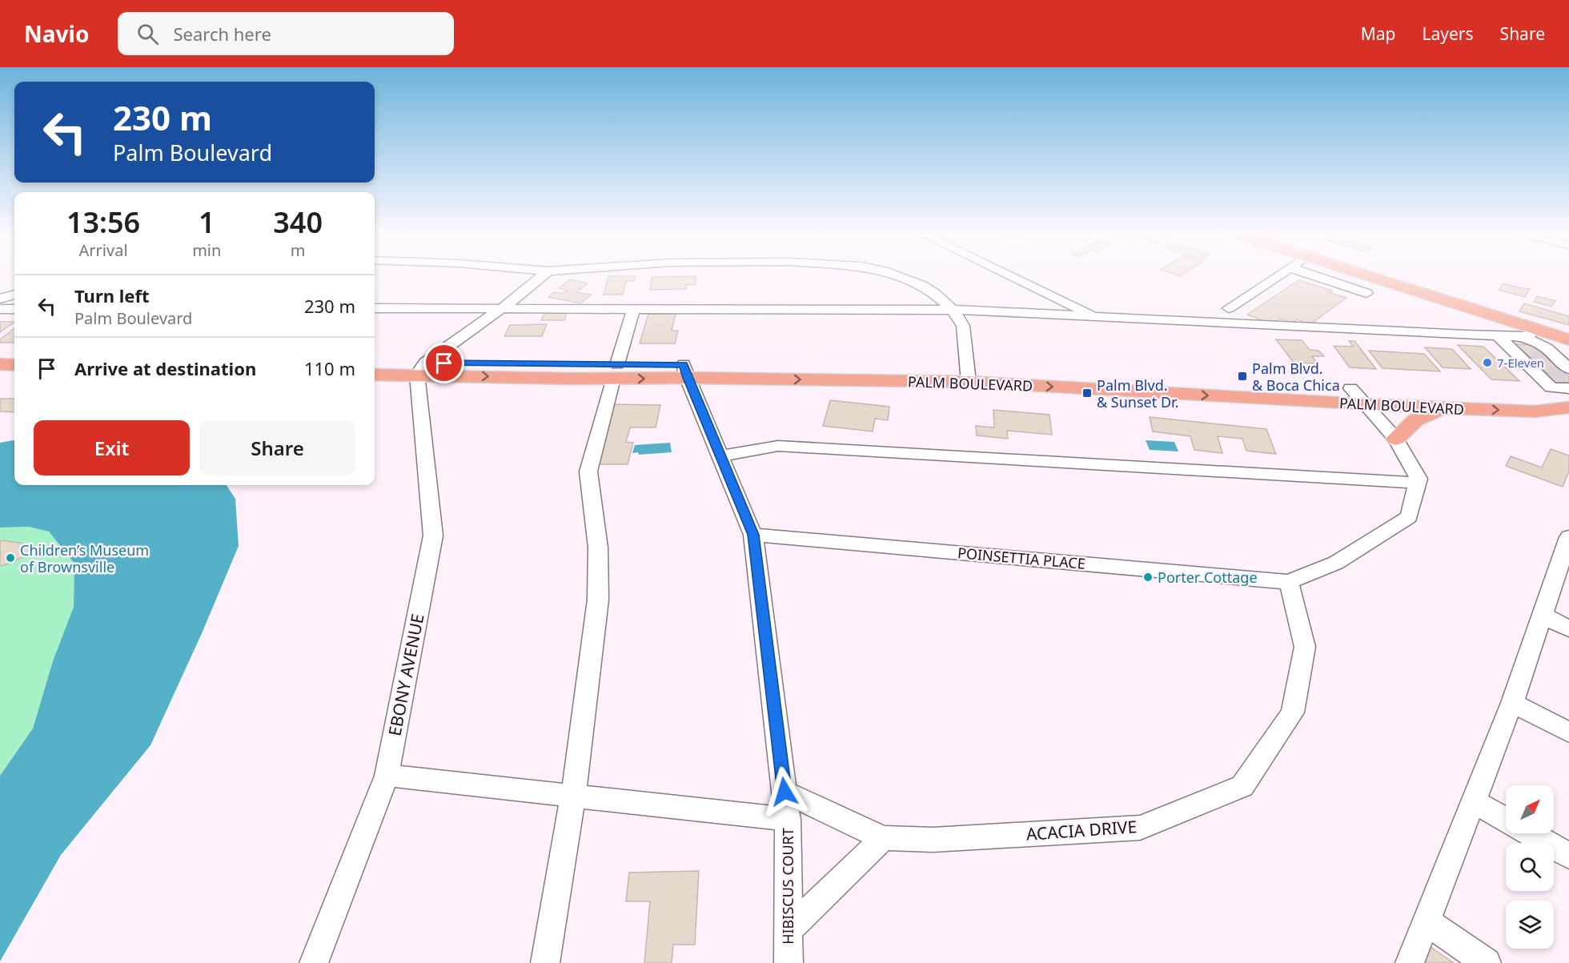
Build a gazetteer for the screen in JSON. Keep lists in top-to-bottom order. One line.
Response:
{"streets":{"main road":["PALM BOULEVARD"],"street":["POINSETTIA PLACE","EBONY AVENUE","ACACIA DRIVE","HIBISCUS COURT"]},"crossings":[["PALM BOULEVARD","EBONY AVENUE"],["PALM BOULEVARD","HIBISCUS COURT"],["POINSETTIA PLACE","ACACIA DRIVE"],["POINSETTIA PLACE","HIBISCUS COURT"],["ACACIA DRIVE","HIBISCUS COURT"]],"places":{"other":["7-Eleven","Children’s Museum of Brownsville","Porter Cottage"],"transit":["Palm Blvd. & Boca Chica","Palm Blvd. & Sunset Dr."]},"north":"top right","page":{"header":"Navio","search":"Search here","nav":["Map","Layers","Share"],"turn":["230 m","Palm Boulevard"],"eta":["13:56","Arrival","1","min","340","m"],"list":[{"name":"Turn left","note":"Palm Boulevard","value":"230 m"},{"name":"Arrive at destination","value":"110 m"}],"buttons":["Exit","Share"]}}
